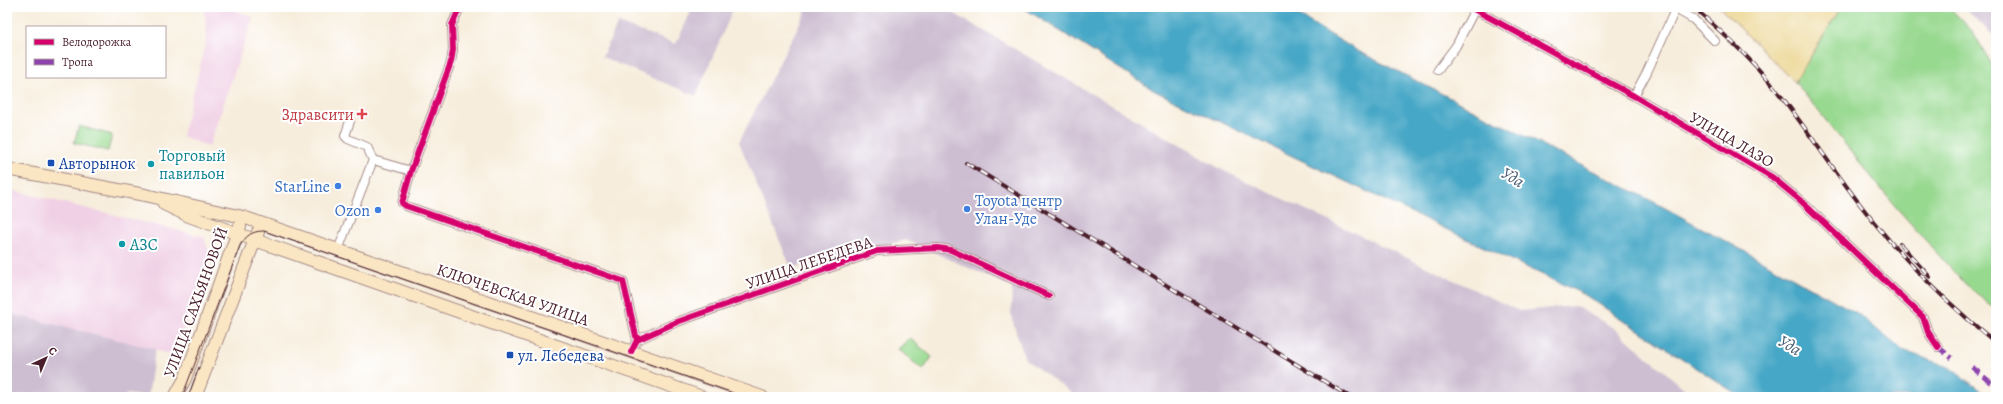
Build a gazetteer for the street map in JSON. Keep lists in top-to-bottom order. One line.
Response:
{"streets":{"main road":["КЛЮЧЕВСКАЯ УЛИЦА","УЛИЦА САХЬЯНОВОЙ"],"street":["УЛИЦА ЛАЗО","УЛИЦА ЛЕБЕДЕВА"]},"crossings":[["КЛЮЧЕВСКАЯ УЛИЦА","УЛИЦА САХЬЯНОВОЙ"]],"water":["Уда"],"places":{"health":["Здравсити"],"transit":["Авторынок","ул. Лебедева"],"other":["Торговый павильон","StarLine","Toyota центр Улан-Уде","Ozon","АЗС"]},"legend":["Велодорожка","Тропа"],"north":"top right"}
